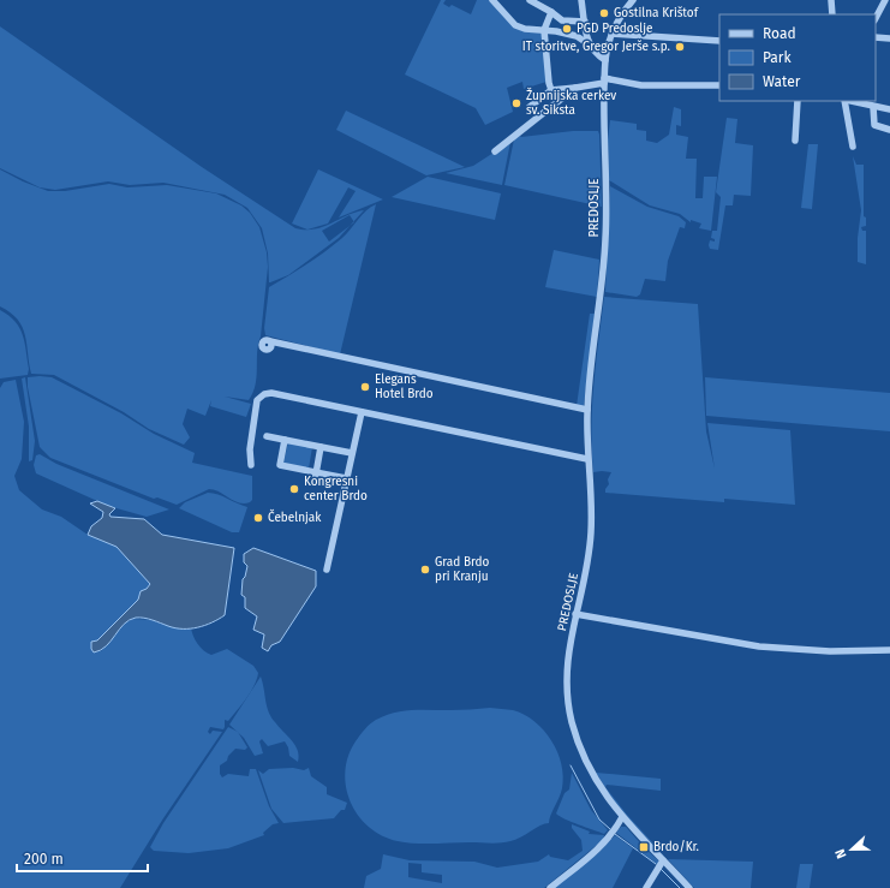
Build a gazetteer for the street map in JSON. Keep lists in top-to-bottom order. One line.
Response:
{"streets":{"street":["PREDOSLJE"]},"places":{"other":["Gostilna Krištof","PGD Predoslje","IT storitve, Gregor Jerše s.p.","Župnijska cerkev sv. Siksta","Elegans Hotel Brdo","Kongresni center Brdo","Čebelnjak","Grad Brdo pri Kranju"],"transit":["Brdo/Kr."]},"legend":["Road","Park","Water"],"scale_bar":"200 m","north":"left"}
